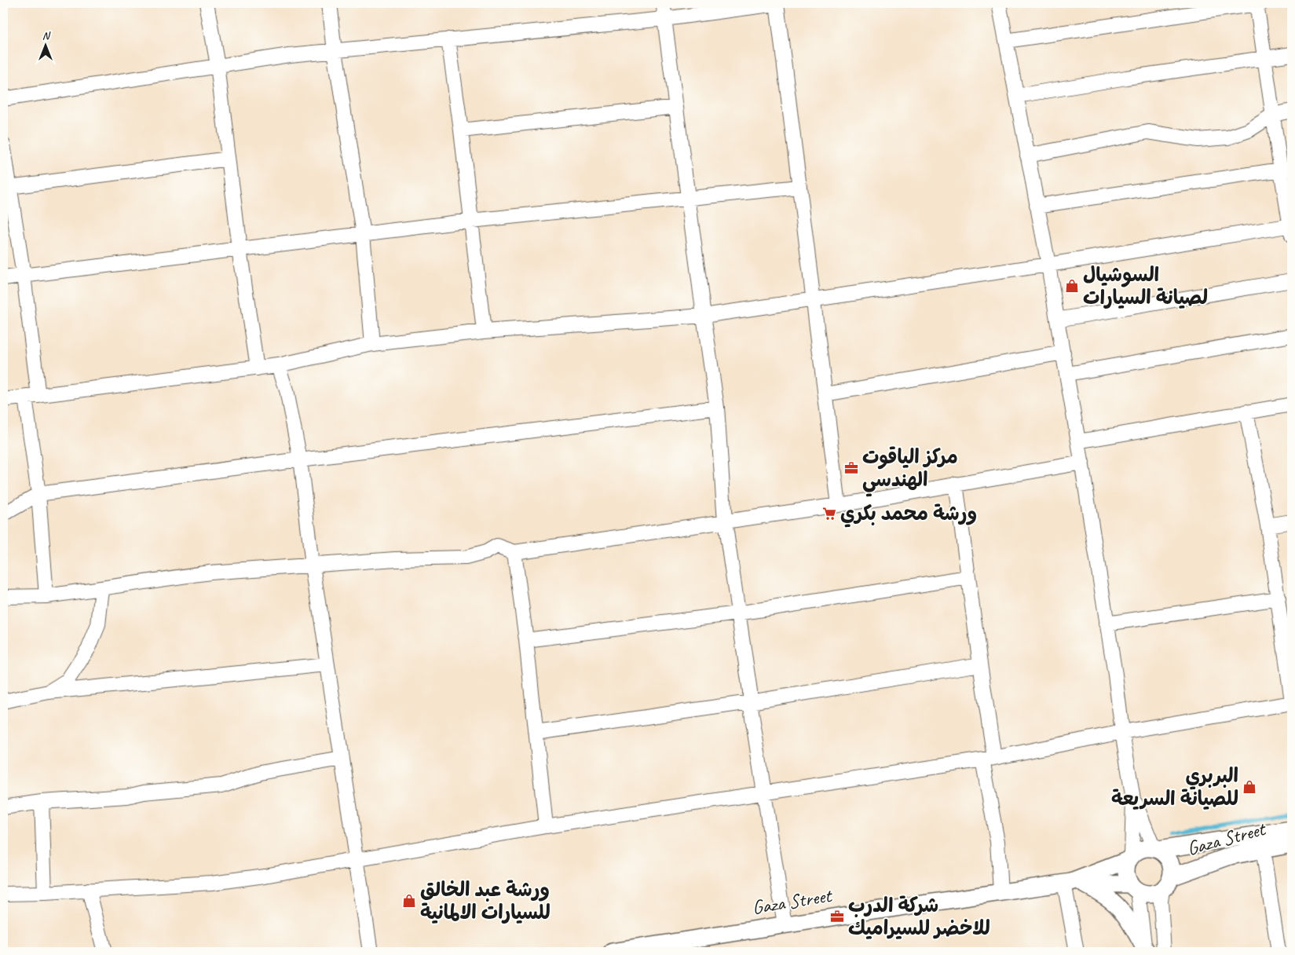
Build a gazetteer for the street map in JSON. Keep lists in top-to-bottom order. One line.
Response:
{"streets":{"main road":["Gaza Street"]},"places":{"shop":["السوشيال لصيانة السيارات","البربري للصيانة السريعة","ورشة عبد الخالق للسيارات الالمانية"],"office":["مركز الياقوت الهندسي","شركة الدرب للاخضر للسيراميك"],"supermarket":["ورشة محمد بكري"]},"north":"top"}
